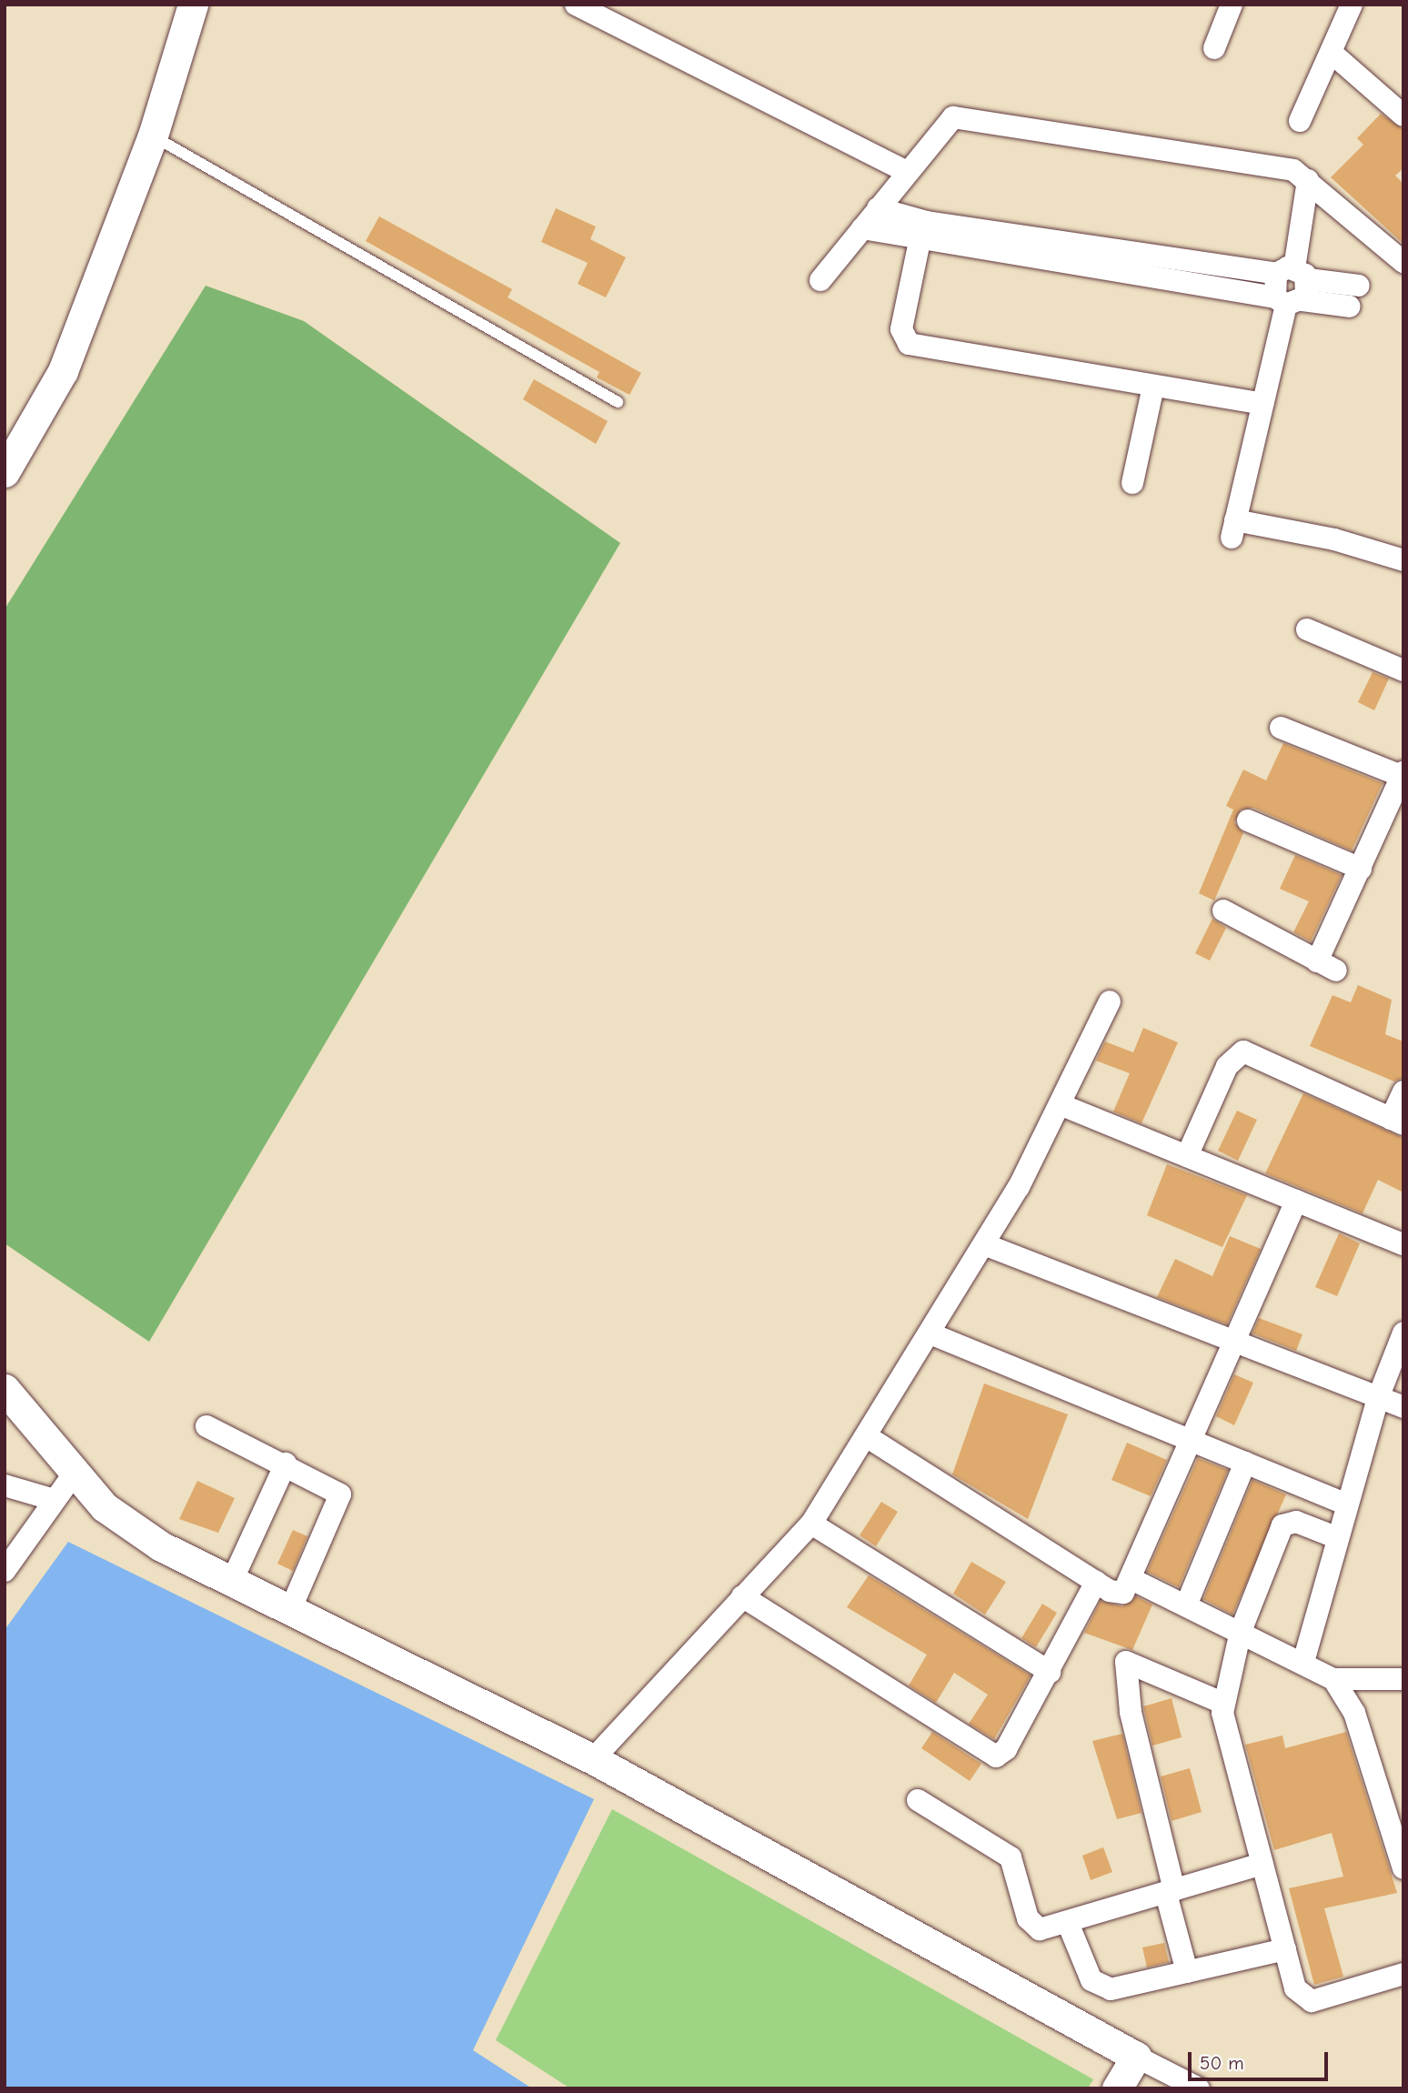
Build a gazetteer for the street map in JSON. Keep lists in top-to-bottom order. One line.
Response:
{"scale_bar":"50 m"}
